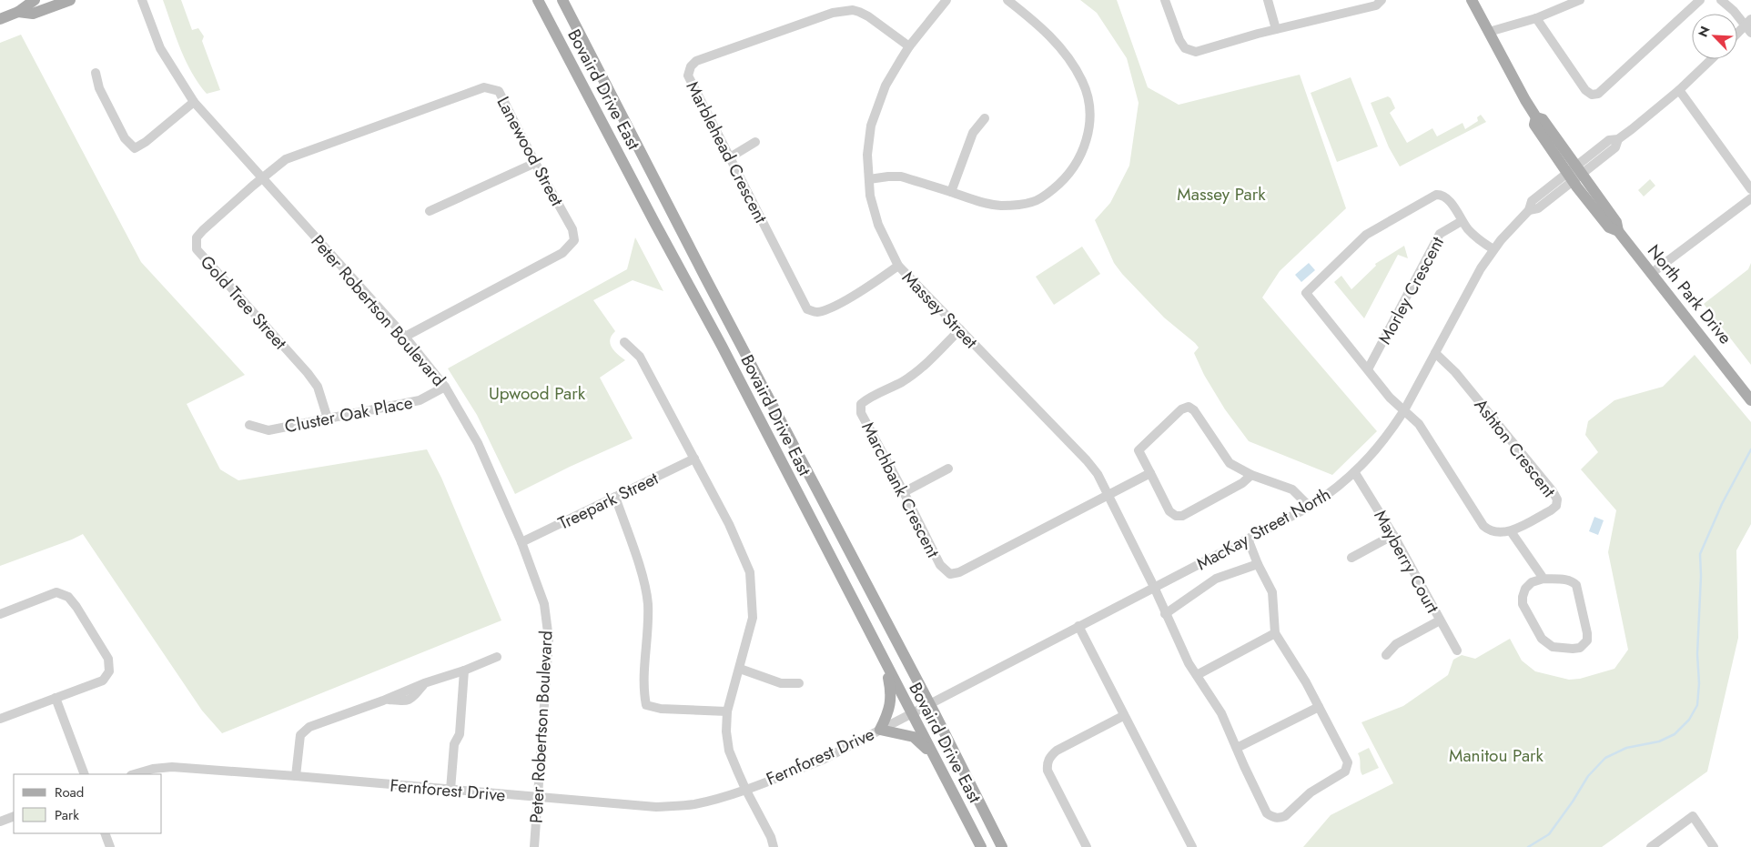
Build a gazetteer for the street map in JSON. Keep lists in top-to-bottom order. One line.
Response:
{"streets":{"main road":["Bovaird Drive East","North Park Drive"],"street":["Lanewood Street","Marblehead Crescent","Morley Crescent","Gold Tree Street","Massey Street","Peter Robertson Boulevard","Cluster Oak Place","Ashton Crescent","Marchbank Crescent","Treepark Street","MacKay Street North","Mayberry Court","Fernforest Drive"]},"crossings":[["Bovaird Drive East","MacKay Street North"],["Bovaird Drive East","Fernforest Drive"],["Lanewood Street","Gold Tree Street"],["Lanewood Street","Peter Robertson Boulevard"],["Marblehead Crescent","Massey Street"],["Morley Crescent","MacKay Street North"],["North Park Drive","MacKay Street North"],["Gold Tree Street","Peter Robertson Boulevard"],["Gold Tree Street","Cluster Oak Place"],["Massey Street","Marchbank Crescent"],["Massey Street","MacKay Street North"],["Peter Robertson Boulevard","Cluster Oak Place"],["Peter Robertson Boulevard","Treepark Street"],["Peter Robertson Boulevard","Fernforest Drive"],["Ashton Crescent","MacKay Street North"],["MacKay Street North","Mayberry Court"],["MacKay Street North","Fernforest Drive"]],"parks":["Massey Park","Upwood Park","Manitou Park"],"legend":["Road","Park"],"north":"top left"}
